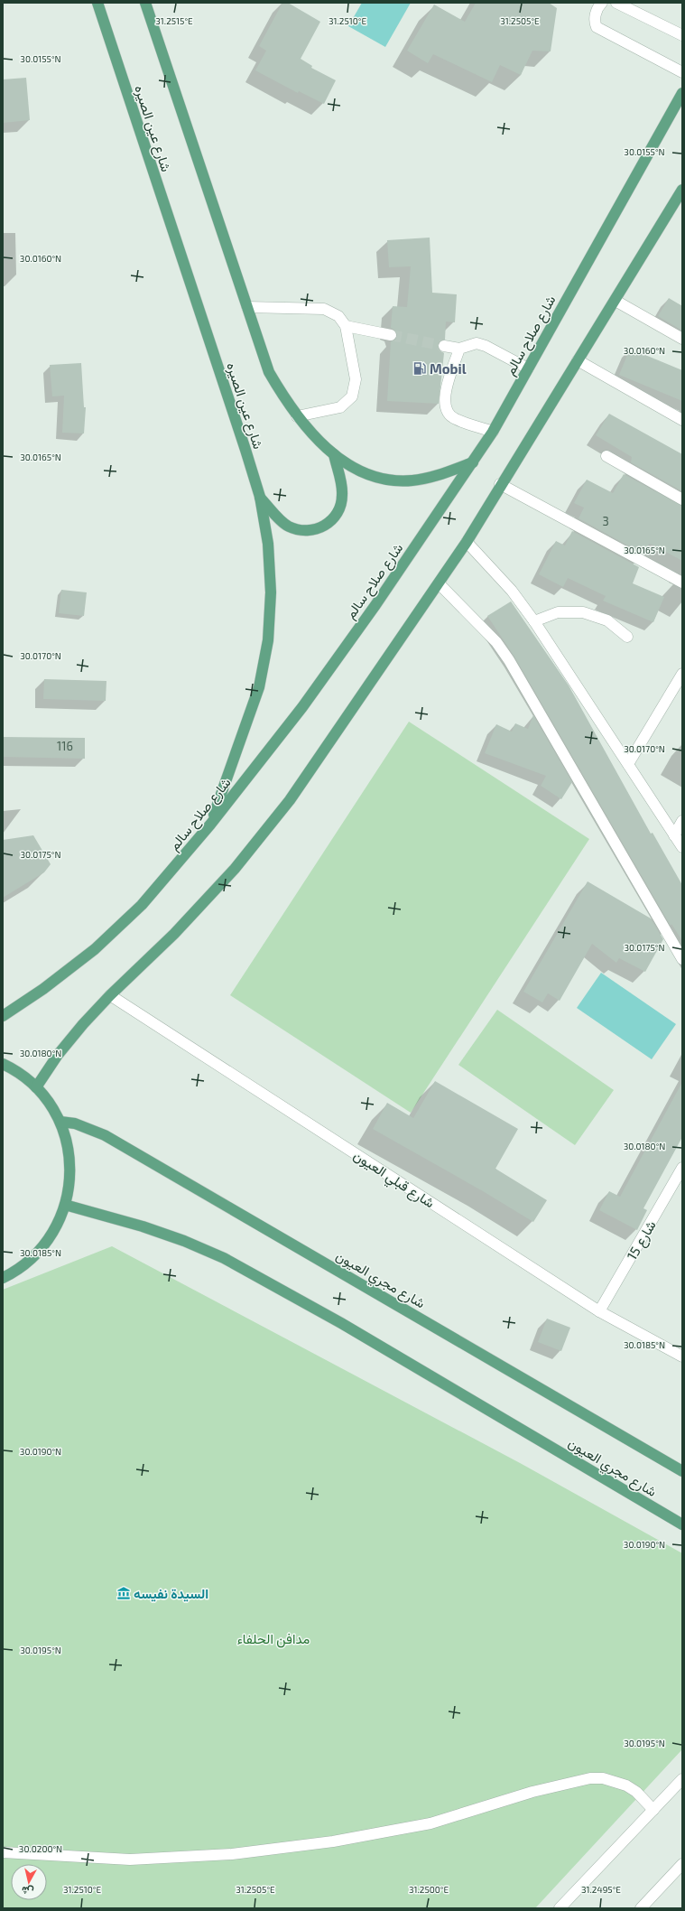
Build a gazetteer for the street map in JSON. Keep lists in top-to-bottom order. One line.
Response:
{"streets":{"main road":["شارع عين الصيره","شارع صلاح سالم","شارع مجري العيون"],"street":["شارع قبلي العيون","شارع 15"]},"crossings":[["شارع عين الصيره","شارع صلاح سالم"],["شارع قبلي العيون","شارع 15"]],"parks":["مدافن الحلفاء"],"places":{"fuel station":["Mobil"],"museum":["السيدة نفيسه"]},"house_numbers":["3","116"],"north":"bottom","coordinates":["31.2515°E","31.2510°E","31.2505°E","30.0155°N","30.0160°N","30.0165°N","30.0170°N","30.0175°N","30.0180°N","30.0185°N","30.0190°N","30.0195°N","30.0200°N","31.2500°E","31.2495°E"]}
